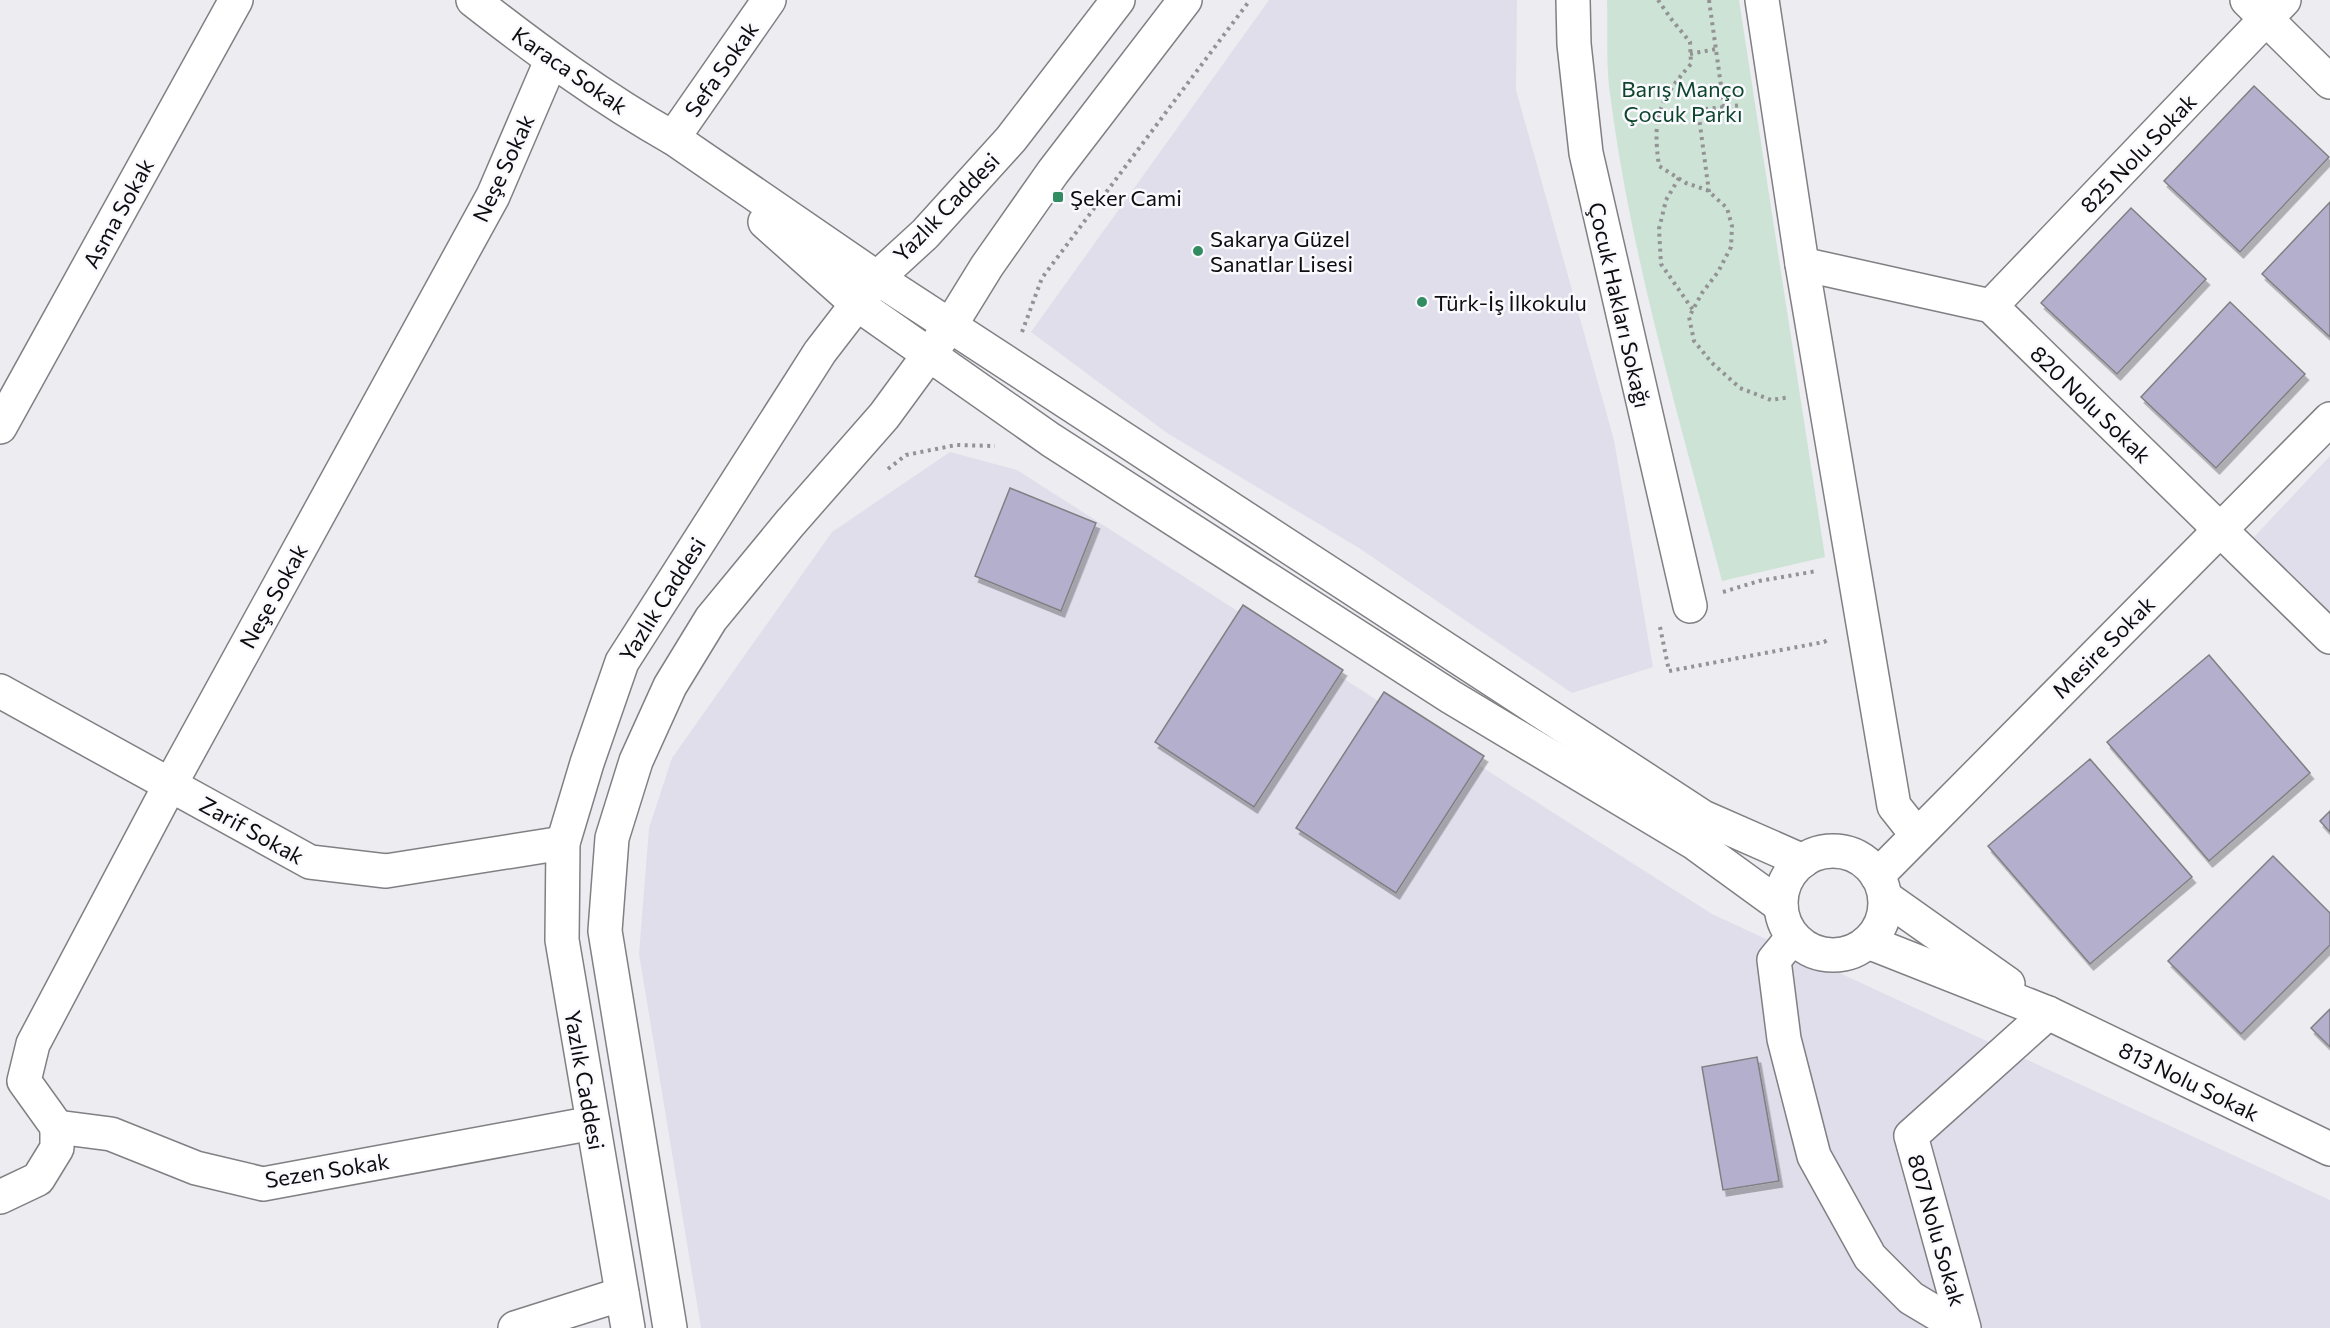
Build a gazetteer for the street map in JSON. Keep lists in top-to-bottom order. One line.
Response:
{"streets":{"street":["Sefa Sokak","Karaca Sokak","825 Nolu Sokak","Neşe Sokak","Yazlık Caddesi","Asma Sokak","Çocuk Hakları Sokağı","820 Nolu Sokak","Mesire Sokak","Zarif Sokak","813 Nolu Sokak","Sezen Sokak","807 Nolu Sokak"]},"crossings":[["Karaca Sokak","Neşe Sokak"],["825 Nolu Sokak","820 Nolu Sokak"],["Neşe Sokak","Zarif Sokak"],["Neşe Sokak","Sezen Sokak"],["Yazlık Caddesi","Zarif Sokak"],["Yazlık Caddesi","Sezen Sokak"],["820 Nolu Sokak","Mesire Sokak"],["813 Nolu Sokak","807 Nolu Sokak"]],"parks":["Barış Manço Çocuk Parkı"],"places":{"transit":["Şeker Cami"],"other":["Sakarya Güzel Sanatlar Lisesi","Türk-İş İlkokulu"]}}
